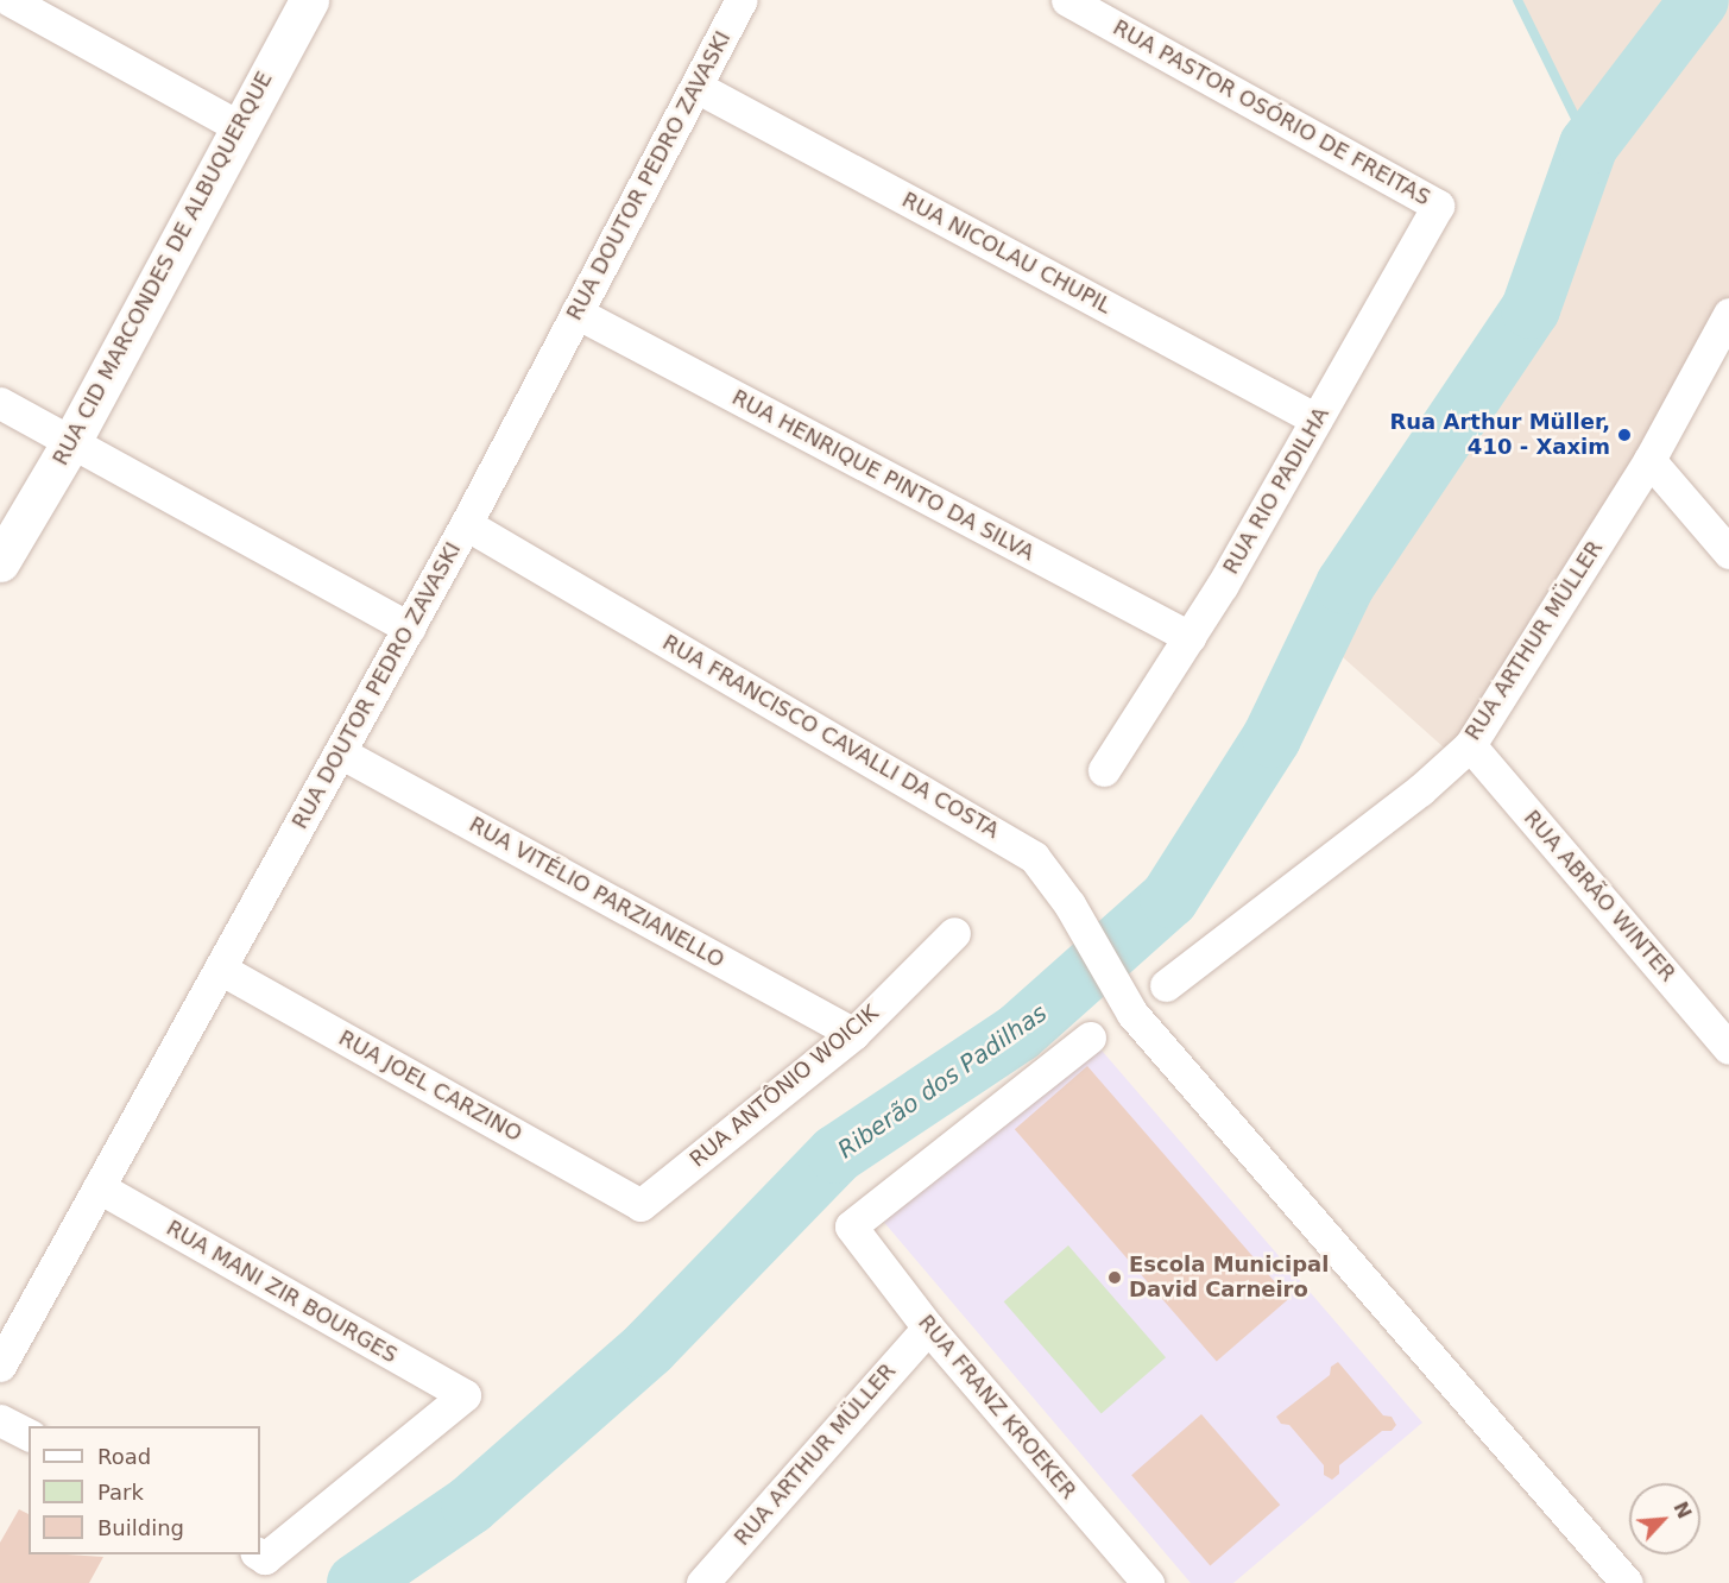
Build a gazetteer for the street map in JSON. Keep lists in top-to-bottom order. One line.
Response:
{"streets":{"street":["RUA PASTOR OSÓRIO DE FREITAS","RUA DOUTOR PEDRO ZAVASKI","RUA NICOLAU CHUPIL","RUA CID MARCONDES DE ALBUQUERQUE","RUA HENRIQUE PINTO DA SILVA","RUA RIO PADILHA","RUA ARTHUR MÜLLER","RUA FRANCISCO CAVALLI DA COSTA","RUA VITÉLIO PARZIANELLO","RUA ABRÃO WINTER","RUA JOEL CARZINO","RUA ANTÔNIO WOICIK","RUA MANI ZIR BOURGES","RUA FRANZ KROEKER"]},"crossings":[["RUA PASTOR OSÓRIO DE FREITAS","RUA RIO PADILHA"],["RUA DOUTOR PEDRO ZAVASKI","RUA NICOLAU CHUPIL"],["RUA DOUTOR PEDRO ZAVASKI","RUA HENRIQUE PINTO DA SILVA"],["RUA DOUTOR PEDRO ZAVASKI","RUA FRANCISCO CAVALLI DA COSTA"],["RUA DOUTOR PEDRO ZAVASKI","RUA VITÉLIO PARZIANELLO"],["RUA DOUTOR PEDRO ZAVASKI","RUA JOEL CARZINO"],["RUA DOUTOR PEDRO ZAVASKI","RUA MANI ZIR BOURGES"],["RUA NICOLAU CHUPIL","RUA RIO PADILHA"],["RUA HENRIQUE PINTO DA SILVA","RUA RIO PADILHA"],["RUA ARTHUR MÜLLER","RUA ABRÃO WINTER"],["RUA ARTHUR MÜLLER","RUA FRANZ KROEKER"],["RUA VITÉLIO PARZIANELLO","RUA ANTÔNIO WOICIK"],["RUA JOEL CARZINO","RUA ANTÔNIO WOICIK"]],"water":["Riberão dos Padilhas"],"places":["Rua Arthur Müller, 410 - Xaxim","Escola Municipal David Carneiro"],"legend":["Road","Park","Building"],"north":"top right"}
